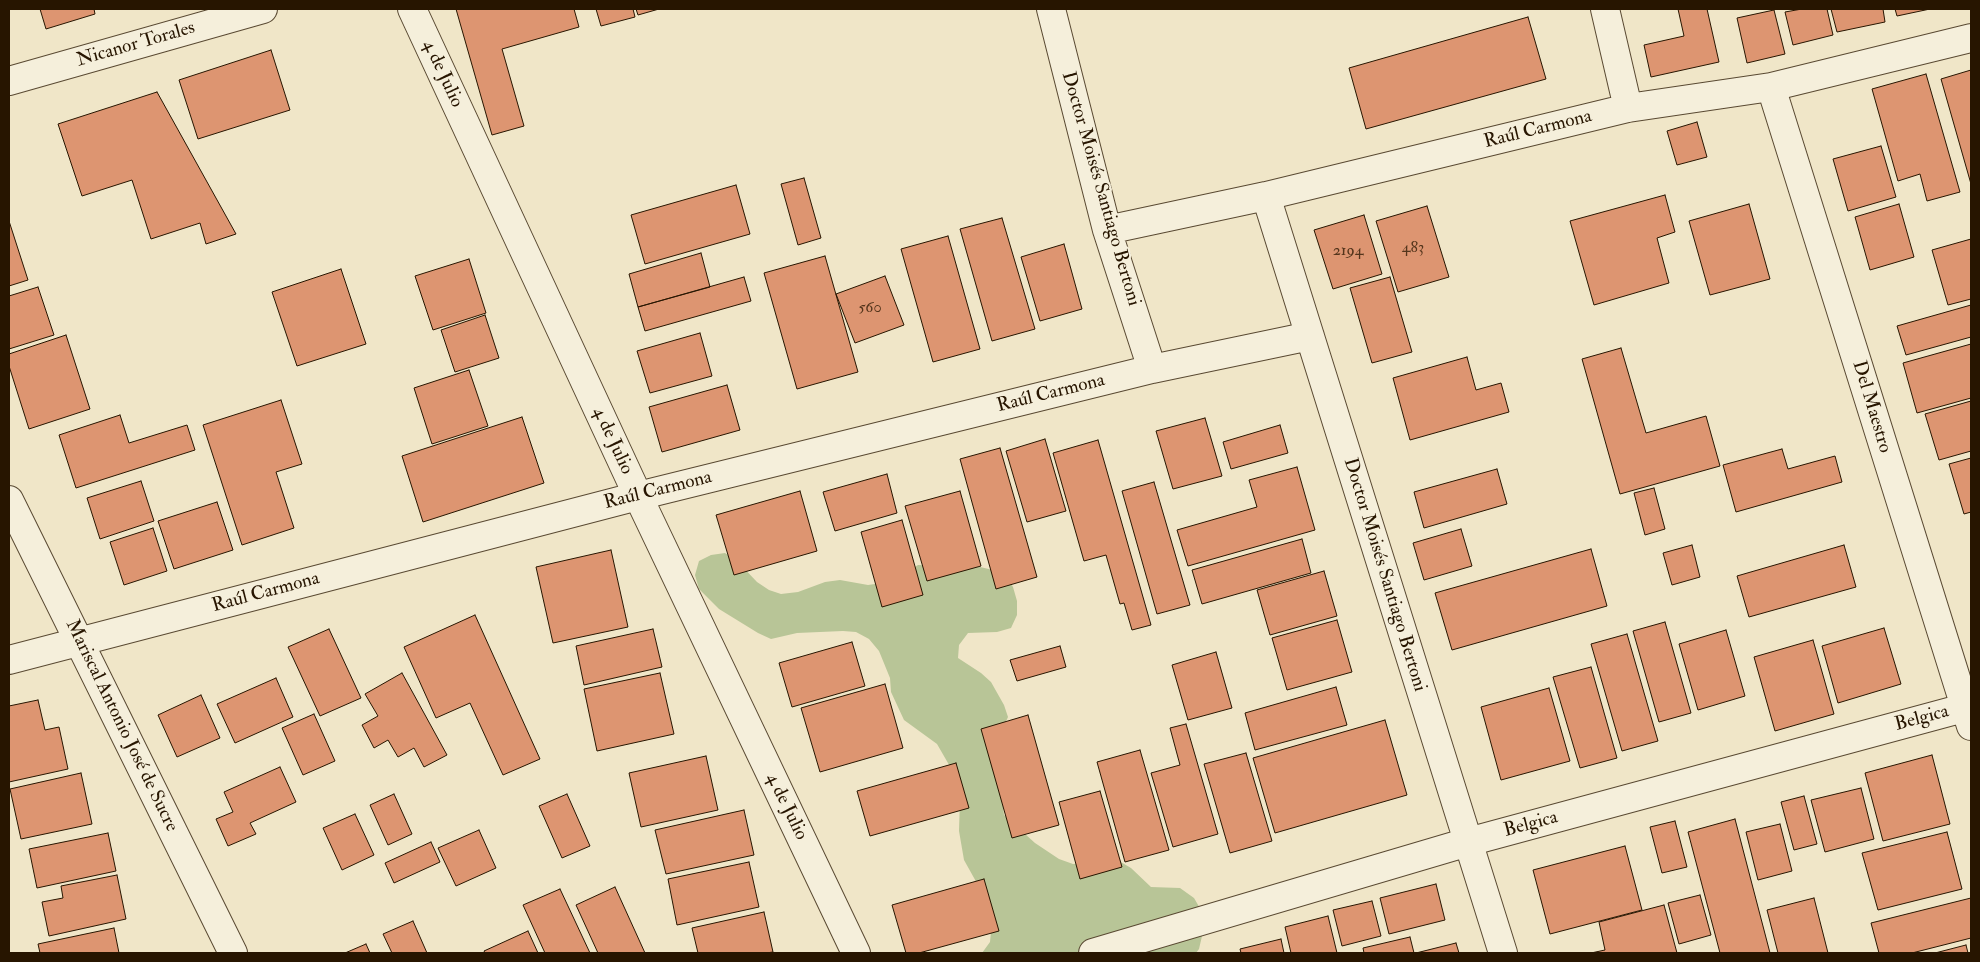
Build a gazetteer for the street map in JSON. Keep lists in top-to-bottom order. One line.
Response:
{"streets":{"street":["Nicanor Torales","4 de Julio","Raúl Carmona","Doctor Moisés Santiago Bertoni","Del Maestro","Belgica","Mariscal Antonio José de Sucre"]},"crossings":[["4 de Julio","Raúl Carmona"],["Raúl Carmona","Doctor Moisés Santiago Bertoni"],["Raúl Carmona","Del Maestro"],["Raúl Carmona","Mariscal Antonio José de Sucre"],["Doctor Moisés Santiago Bertoni","Belgica"],["Del Maestro","Belgica"]],"house_numbers":["483","2194","560"]}
